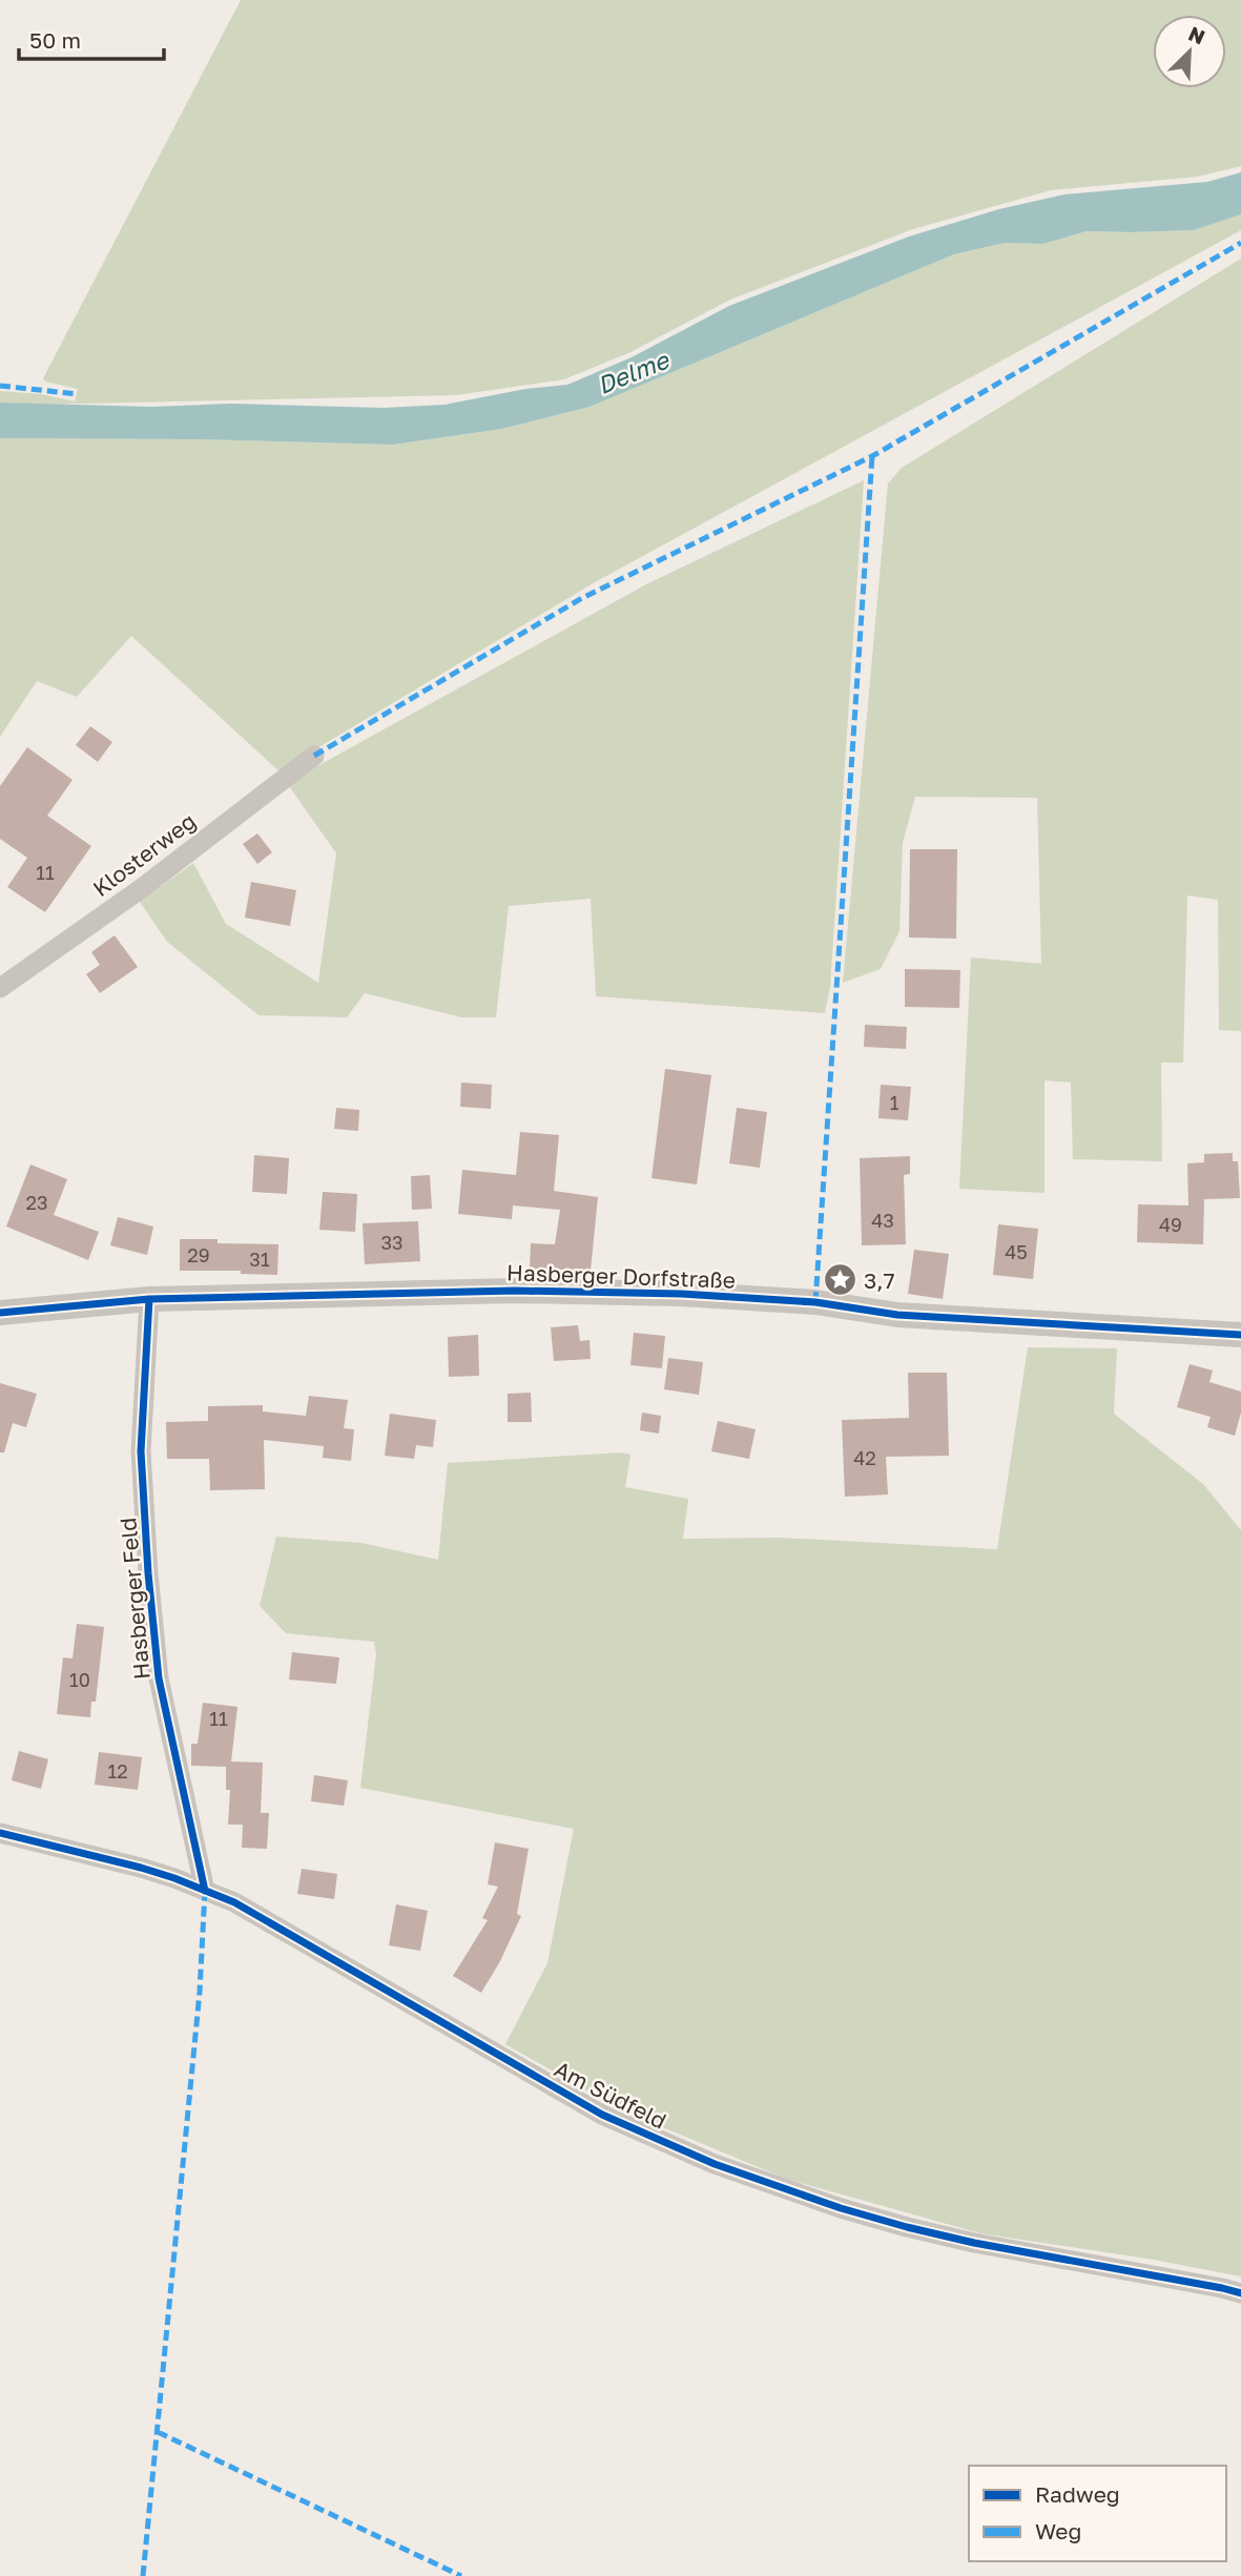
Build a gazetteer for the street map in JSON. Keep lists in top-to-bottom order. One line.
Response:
{"streets":{"street":["Klosterweg","Hasberger Dorfstraße","Hasberger Feld","Am Südfeld"]},"crossings":[["Hasberger Dorfstraße","Hasberger Feld"],["Hasberger Feld","Am Südfeld"]],"water":["Delme"],"places":{"place":["3,7"]},"house_numbers":["11","1","23","43","49","33","45","29","31","42","10","11","12"],"legend":["Radweg","Weg"],"scale_bar":"50 m","north":"top right"}
